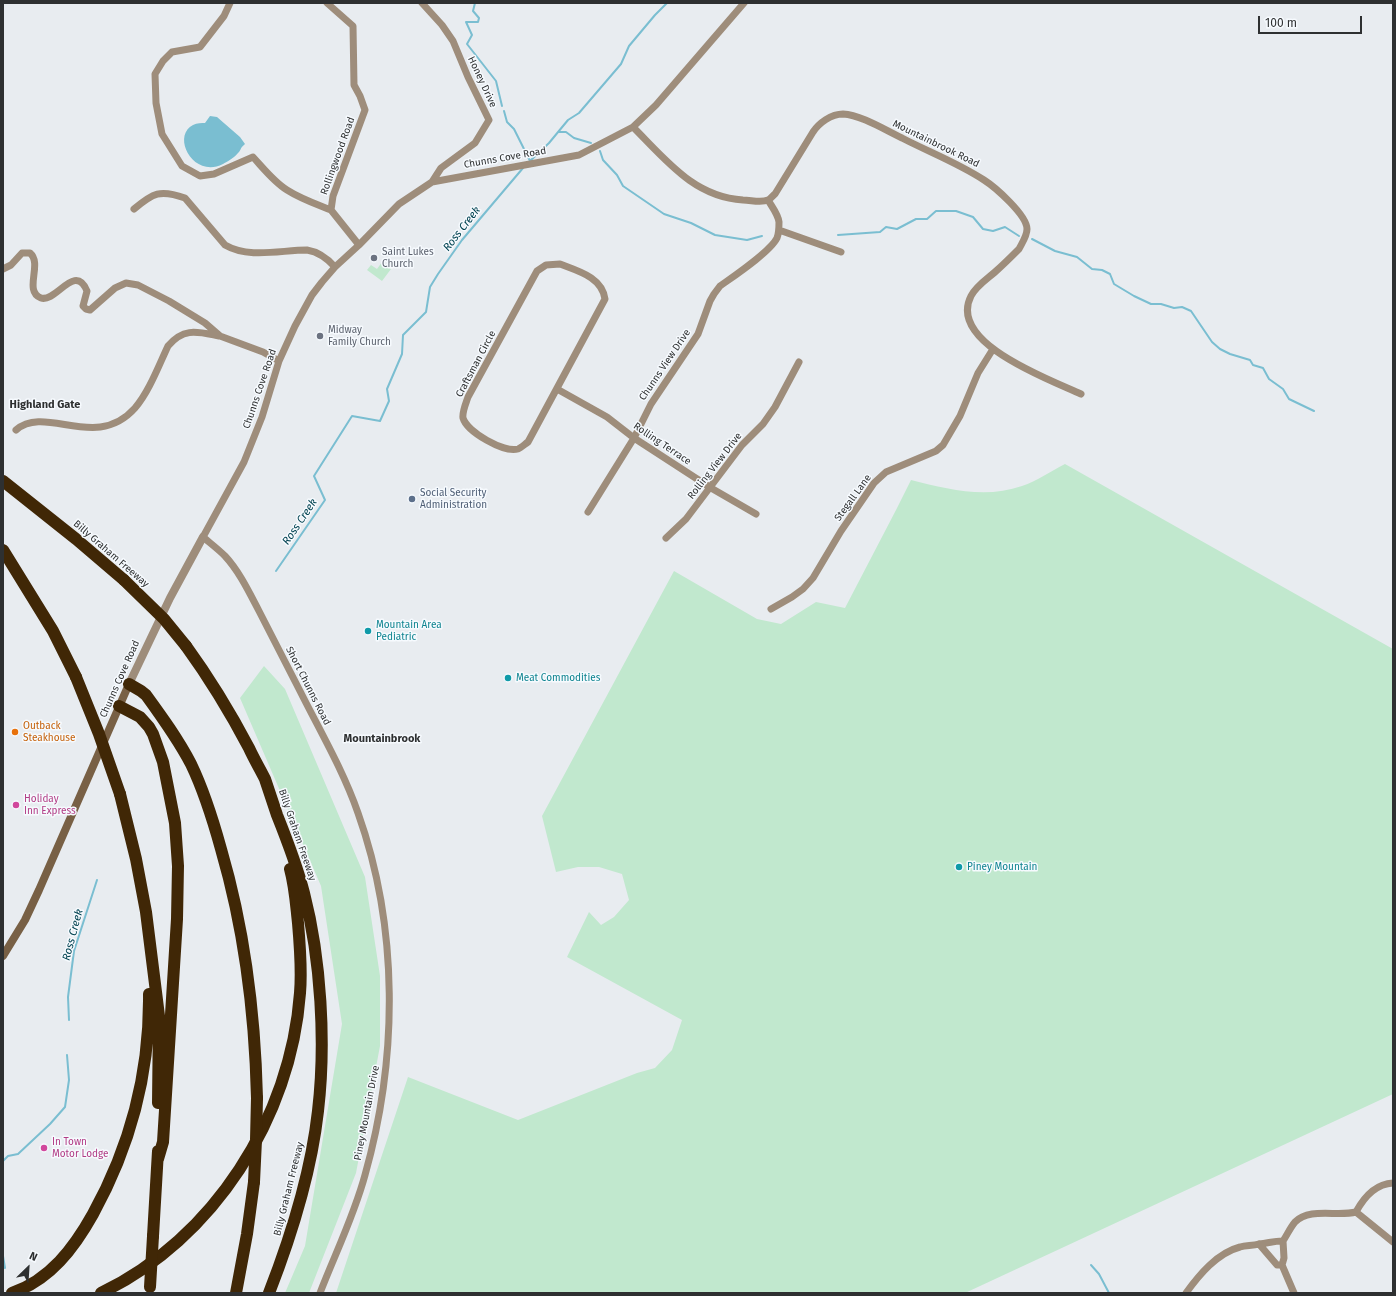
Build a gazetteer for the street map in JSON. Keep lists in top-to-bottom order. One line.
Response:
{"streets":{"highway":["Billy Graham Freeway"],"main road":["Chunns Cove Road"],"street":["Honey Drive","Mountainbrook Road","Rollingwood Road","Craftsman Circle","Chunns View Drive","Rolling Terrace","Rolling View Drive","Stegall Lane","Short Chunns Road","Piney Mountain Drive"]},"crossings":[["Honey Drive","Chunns Cove Road"],["Mountainbrook Road","Stegall Lane"],["Rollingwood Road","Chunns Cove Road"],["Chunns Cove Road","Short Chunns Road"],["Craftsman Circle","Rolling Terrace"],["Chunns View Drive","Rolling Terrace"],["Rolling Terrace","Rolling View Drive"],["Short Chunns Road","Piney Mountain Drive"]],"districts":["Highland Gate","Mountainbrook"],"water":["Ross Creek"],"places":["Saint Lukes Church","Midway Family Church","Social Security Administration","Mountain Area Pediatric","Meat Commodities","Outback Steakhouse","Holiday Inn Express","Piney Mountain","In Town Motor Lodge"],"scale_bar":"100 m","north":"top right"}
